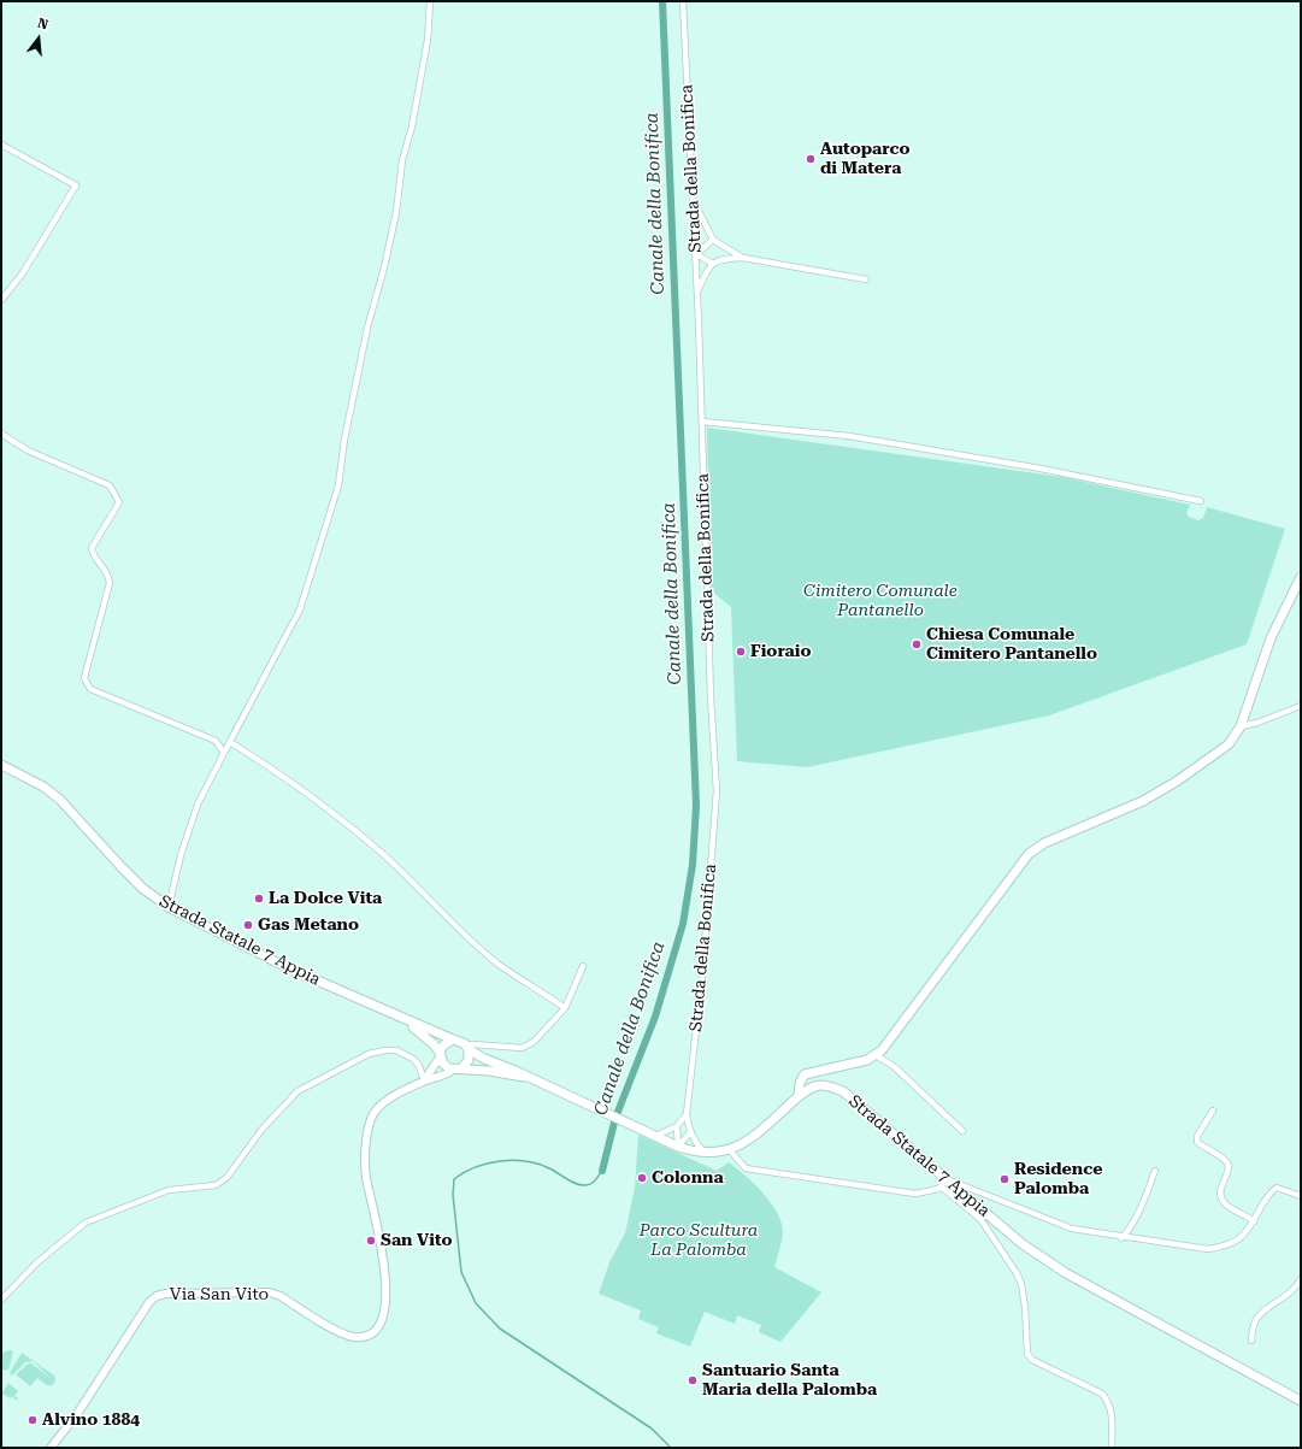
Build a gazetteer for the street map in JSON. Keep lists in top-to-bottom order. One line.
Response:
{"streets":{"main road":["Strada Statale 7 Appia"],"street":["Strada della Bonifica","Via San Vito"]},"crossings":[["Strada Statale 7 Appia","Via San Vito"]],"water":["Canale della Bonifica"],"parks":["Cimitero Comunale Pantanello","Parco Scultura La Palomba"],"places":["Autoparco di Matera","Chiesa Comunale Cimitero Pantanello","Fioraio","La Dolce Vita","Gas Metano","Colonna","Residence Palomba","San Vito","Santuario Santa Maria della Palomba","Alvino 1884"],"north":"top"}
